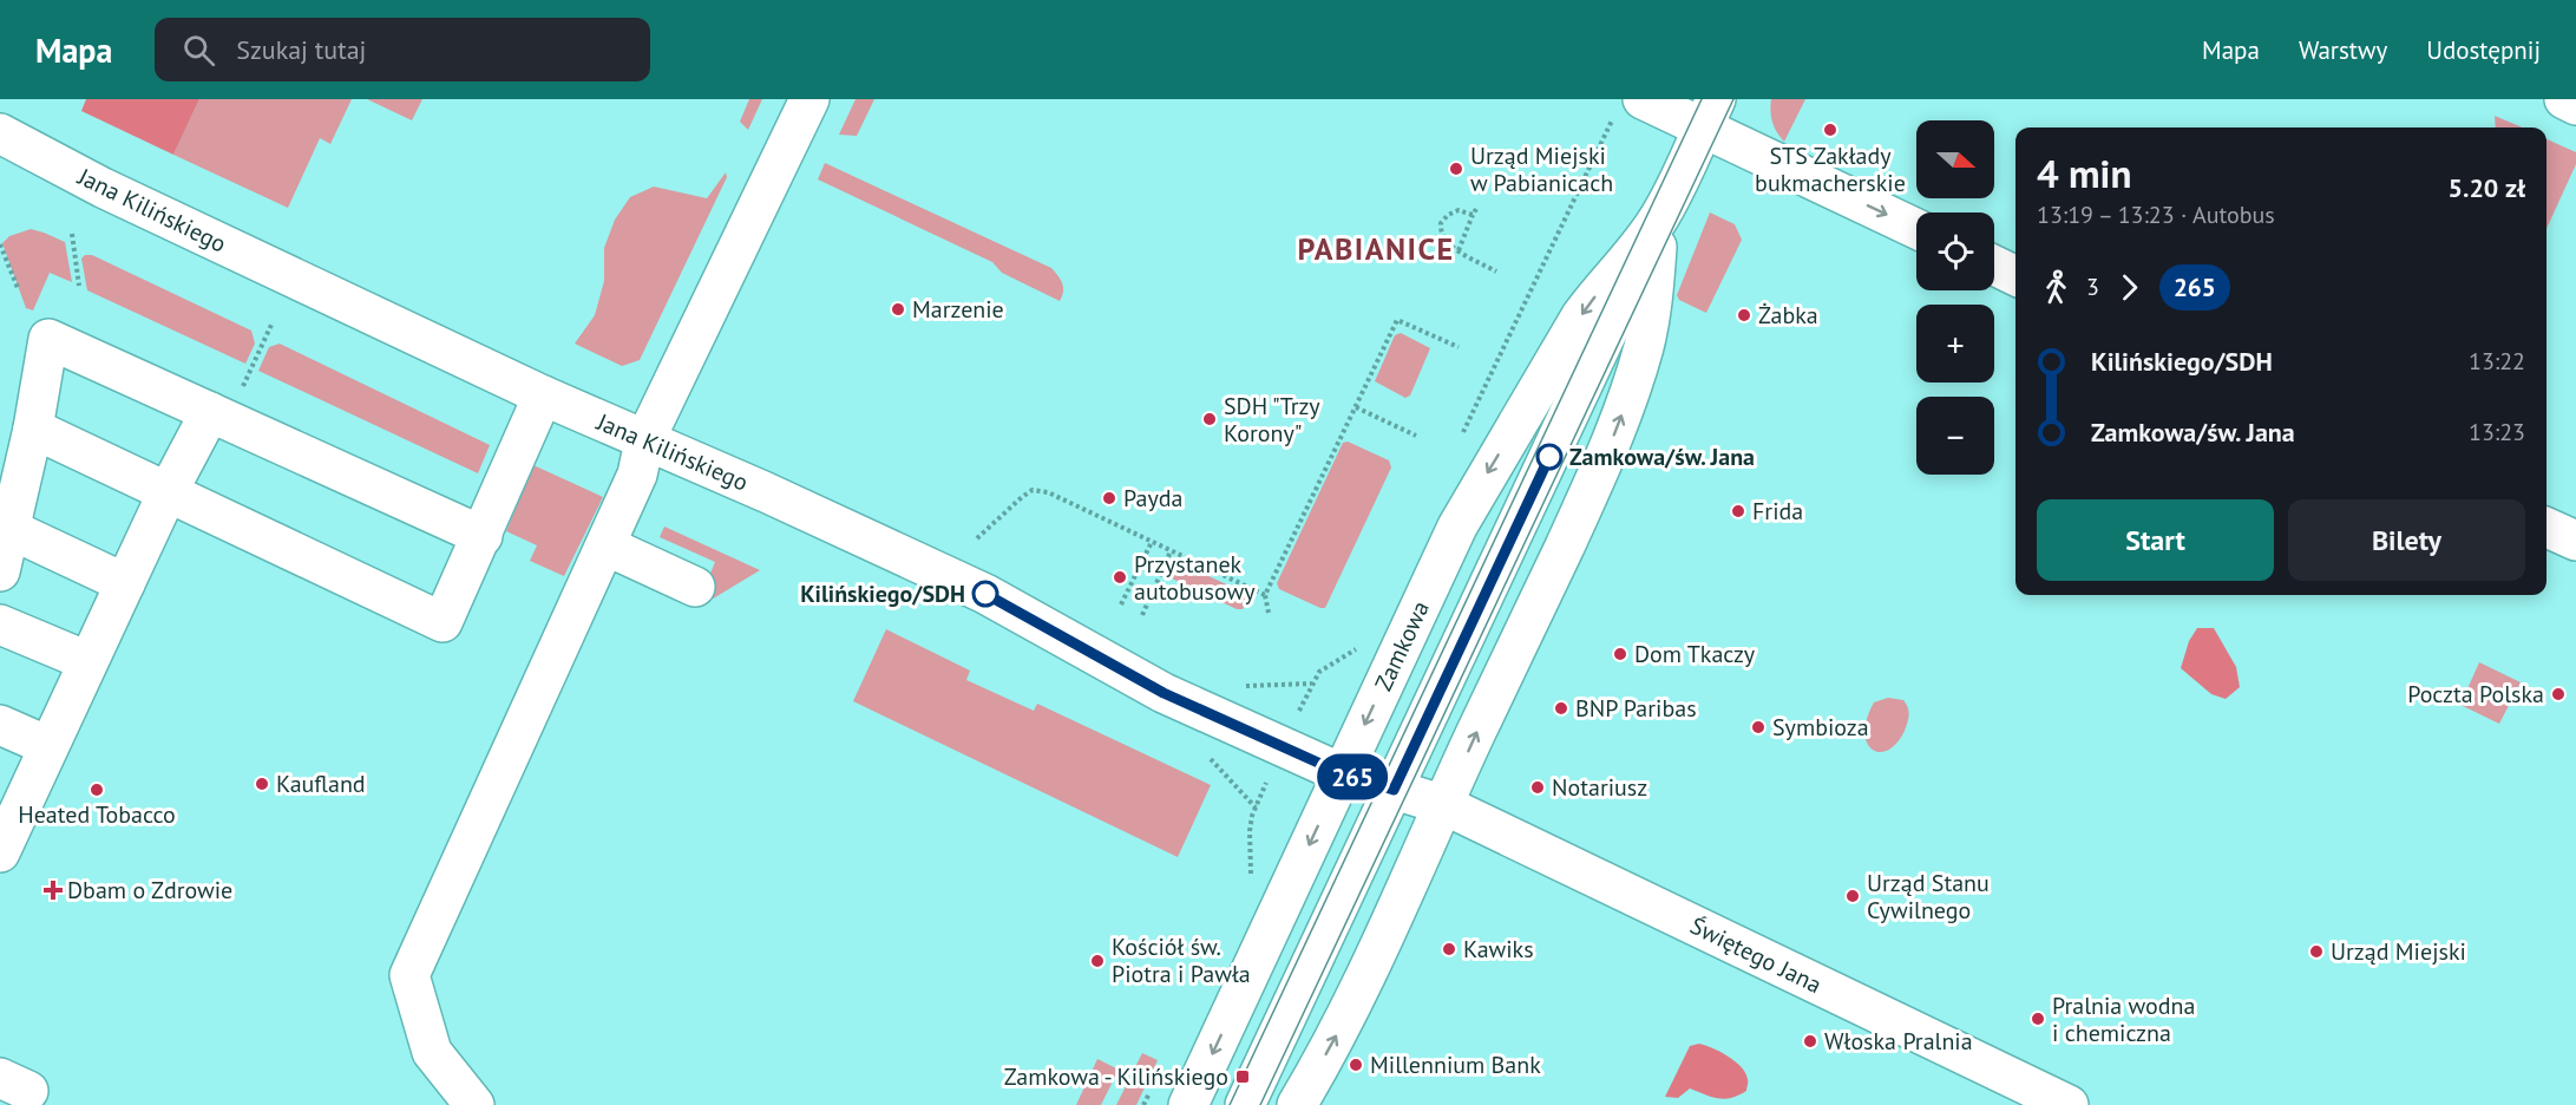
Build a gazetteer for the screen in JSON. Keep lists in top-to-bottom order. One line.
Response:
{"streets":{"street":["Jana Kilińskiego","Zamkowa","Świętego Jana"]},"crossings":[["Jana Kilińskiego","Zamkowa"],["Jana Kilińskiego","Świętego Jana"],["Zamkowa","Świętego Jana"]],"districts":["PABIANICE"],"places":{"other":["STS Zakłady bukmacherskie","Urząd Miejski w Pabianicach","Marzenie","Żabka","SDH \"Trzy Korony\"","Zamkowa/św. Jana","Payda","Frida","Przystanek autobusowy","Kilińskiego/SDH","Dom Tkaczy","Poczta Polska","BNP Paribas","Symbioza","Kaufland","Notariusz","Heated Tobacco","Urząd Stanu Cywilnego","Kawiks","Urząd Miejski","Kościół św. Piotra i Pawła","Pralnia wodna i chemiczna","Włoska Pralnia","Millennium Bank"],"health":["Dbam o Zdrowie"],"transit":["Zamkowa - Kilińskiego"]},"lines":["bus line 265"],"north":"right","page":{"header":"Mapa","search":"Szukaj tutaj","nav":["Mapa","Warstwy","Udostępnij"],"on_map":"265","map_buttons":["+","−"],"heading":["4 min","13:19 – 13:23 · Autobus","5.20 zł"],"legs":["3","265"],"list":[{"name":"Kilińskiego/SDH","value":"13:22"},{"name":"Zamkowa/św. Jana","value":"13:23"}],"buttons":["Start","Bilety"]}}
